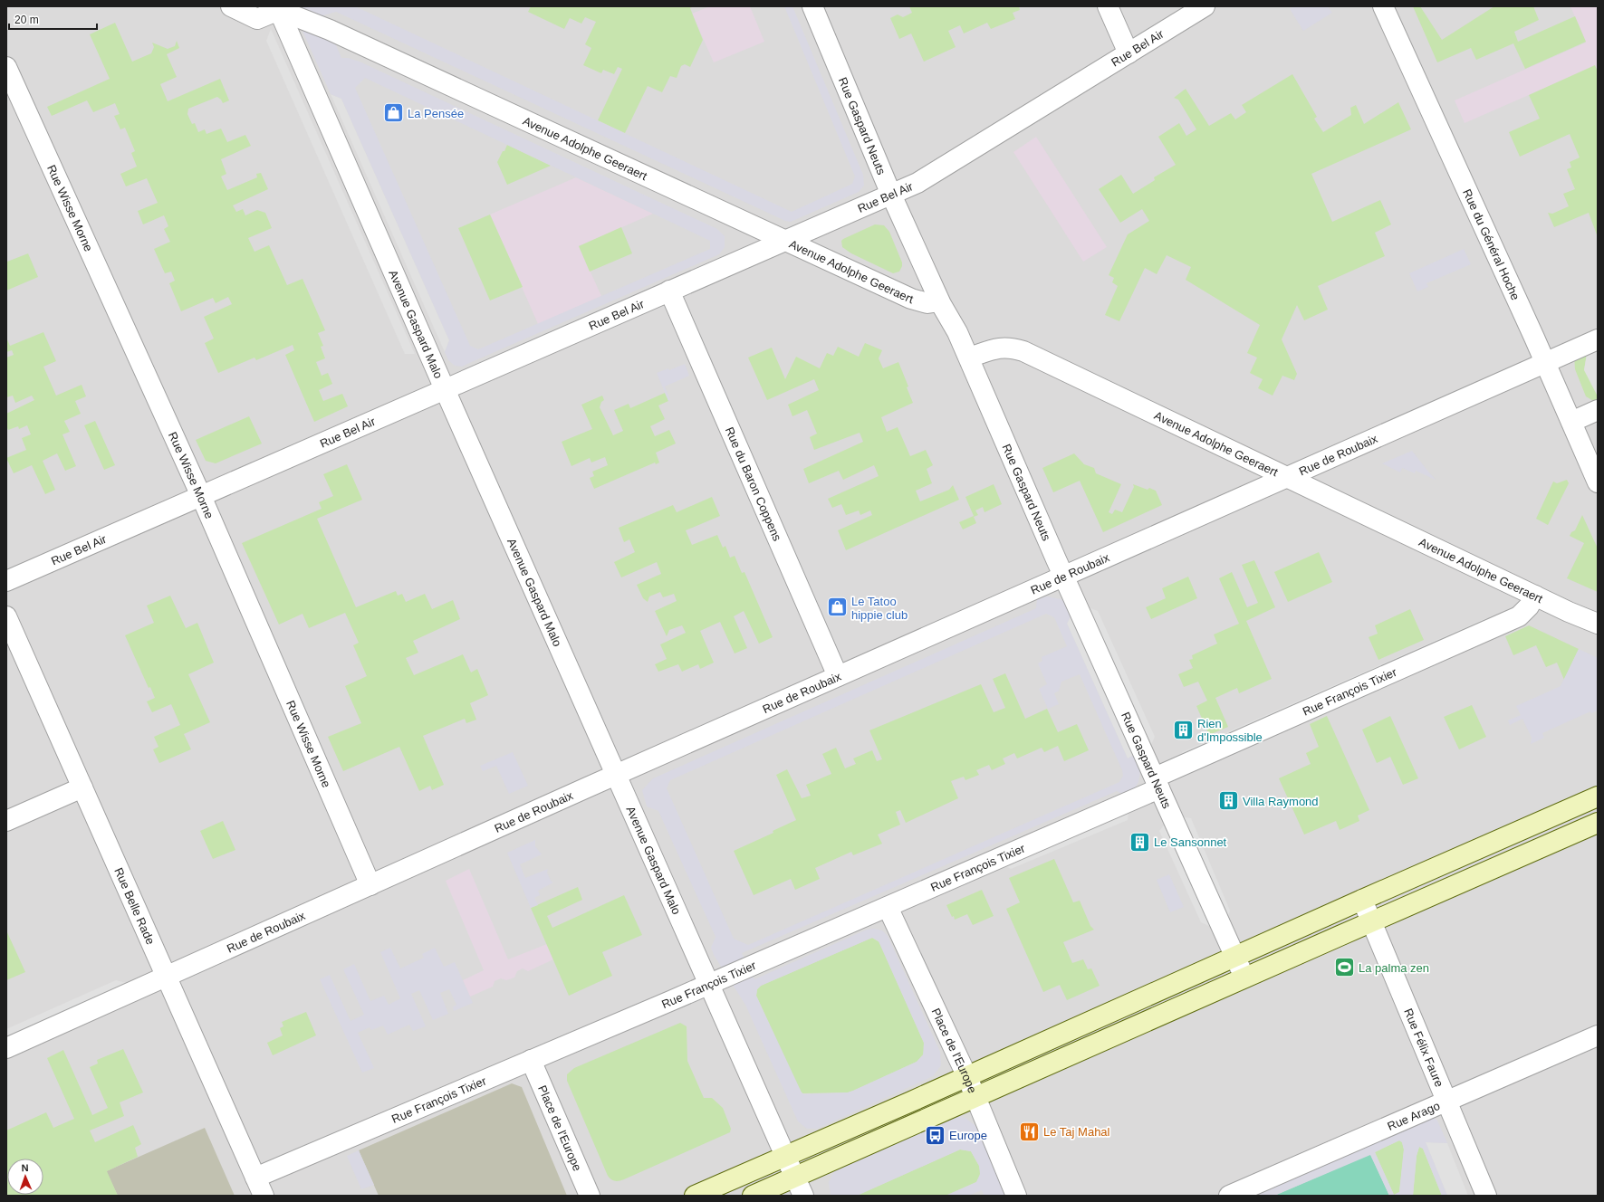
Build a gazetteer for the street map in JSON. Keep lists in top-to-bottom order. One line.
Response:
{"streets":{"street":["Rue Bel Air","Rue Gaspard Neuts","Avenue Adolphe Geeraert","Rue Wisse Morne","Rue du Général Hoche","Avenue Gaspard Malo","Rue de Roubaix","Rue du Baron Coppens","Rue François Tixier","Rue Belle Rade","Rue Félix Faure","Place de l'Europe","Rue Arago"]},"crossings":[["Rue Bel Air","Rue Gaspard Neuts"],["Rue Bel Air","Avenue Adolphe Geeraert"],["Rue Bel Air","Rue Wisse Morne"],["Rue Bel Air","Avenue Gaspard Malo"],["Rue Bel Air","Rue du Baron Coppens"],["Rue Gaspard Neuts","Avenue Adolphe Geeraert"],["Rue Gaspard Neuts","Rue de Roubaix"],["Rue Gaspard Neuts","Rue François Tixier"],["Avenue Adolphe Geeraert","Avenue Gaspard Malo"],["Avenue Adolphe Geeraert","Rue de Roubaix"],["Avenue Adolphe Geeraert","Rue François Tixier"],["Rue Wisse Morne","Rue de Roubaix"],["Rue du Général Hoche","Rue de Roubaix"],["Avenue Gaspard Malo","Rue de Roubaix"],["Avenue Gaspard Malo","Rue François Tixier"],["Rue de Roubaix","Rue du Baron Coppens"],["Rue de Roubaix","Rue Belle Rade"],["Rue François Tixier","Rue Belle Rade"],["Rue François Tixier","Place de l'Europe"],["Rue Félix Faure","Rue Arago"]],"places":{"shop":["La Pensée","Le Tatoo hippie club"],"building":["Rien d'Impossible","Villa Raymond","Le Sansonnet"],"sports":["La palma zen"],"restaurant":["Le Taj Mahal"],"bus stop":["Europe"]},"scale_bar":"20 m","north":"top"}
